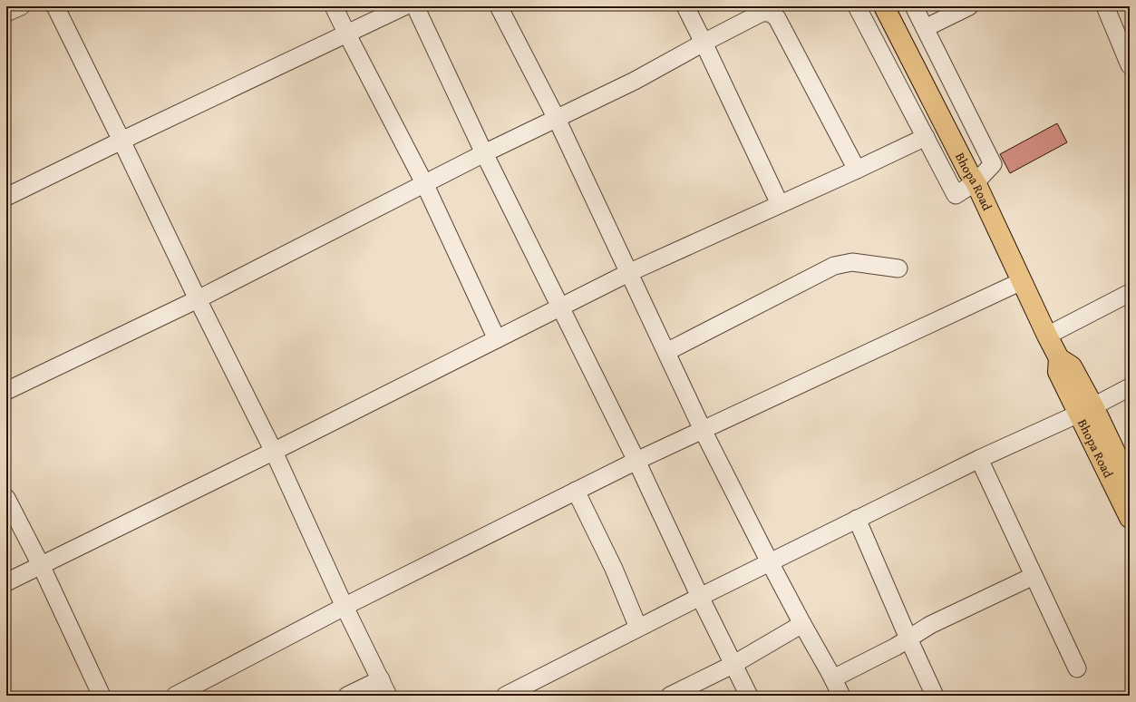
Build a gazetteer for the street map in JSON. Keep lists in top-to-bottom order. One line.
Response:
{"streets":{"main road":["Bhopa Road"]}}
